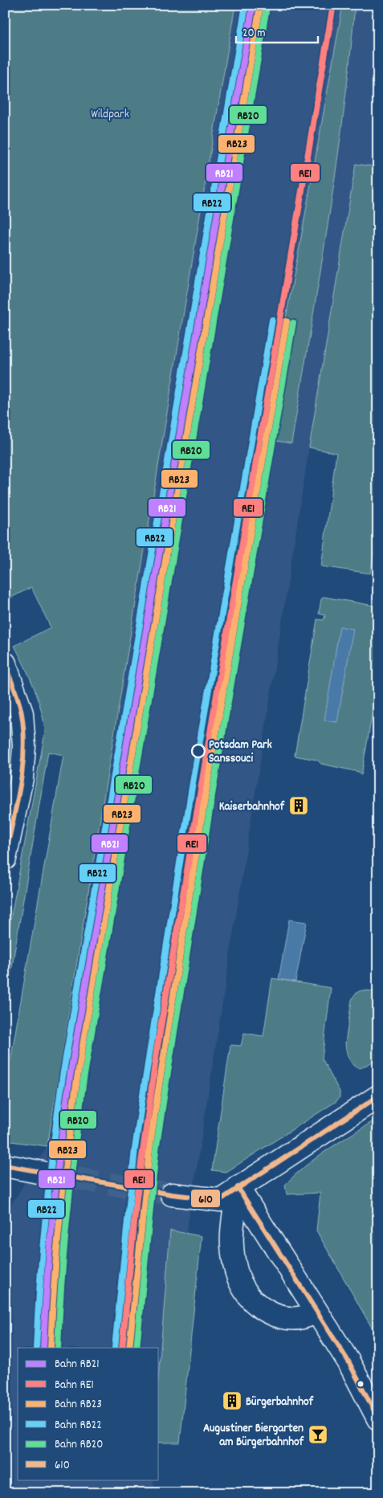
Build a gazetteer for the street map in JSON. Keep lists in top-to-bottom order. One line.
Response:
{"parks":["Wildpark"],"places":{"other":["Potsdam Park Sanssouci"],"building":["Kaiserbahnhof","Bürgerbahnhof"],"bar":["Augustiner Biergarten am Bürgerbahnhof"]},"lines":["rail line RB21","rail line RE1","rail line RB22","rail line RB23","rail line RB20","transit line 610"],"legend":["Bahn RB21","Bahn RE1","Bahn RB23","Bahn RB22","Bahn RB20","610"],"scale_bar":"20 m"}
